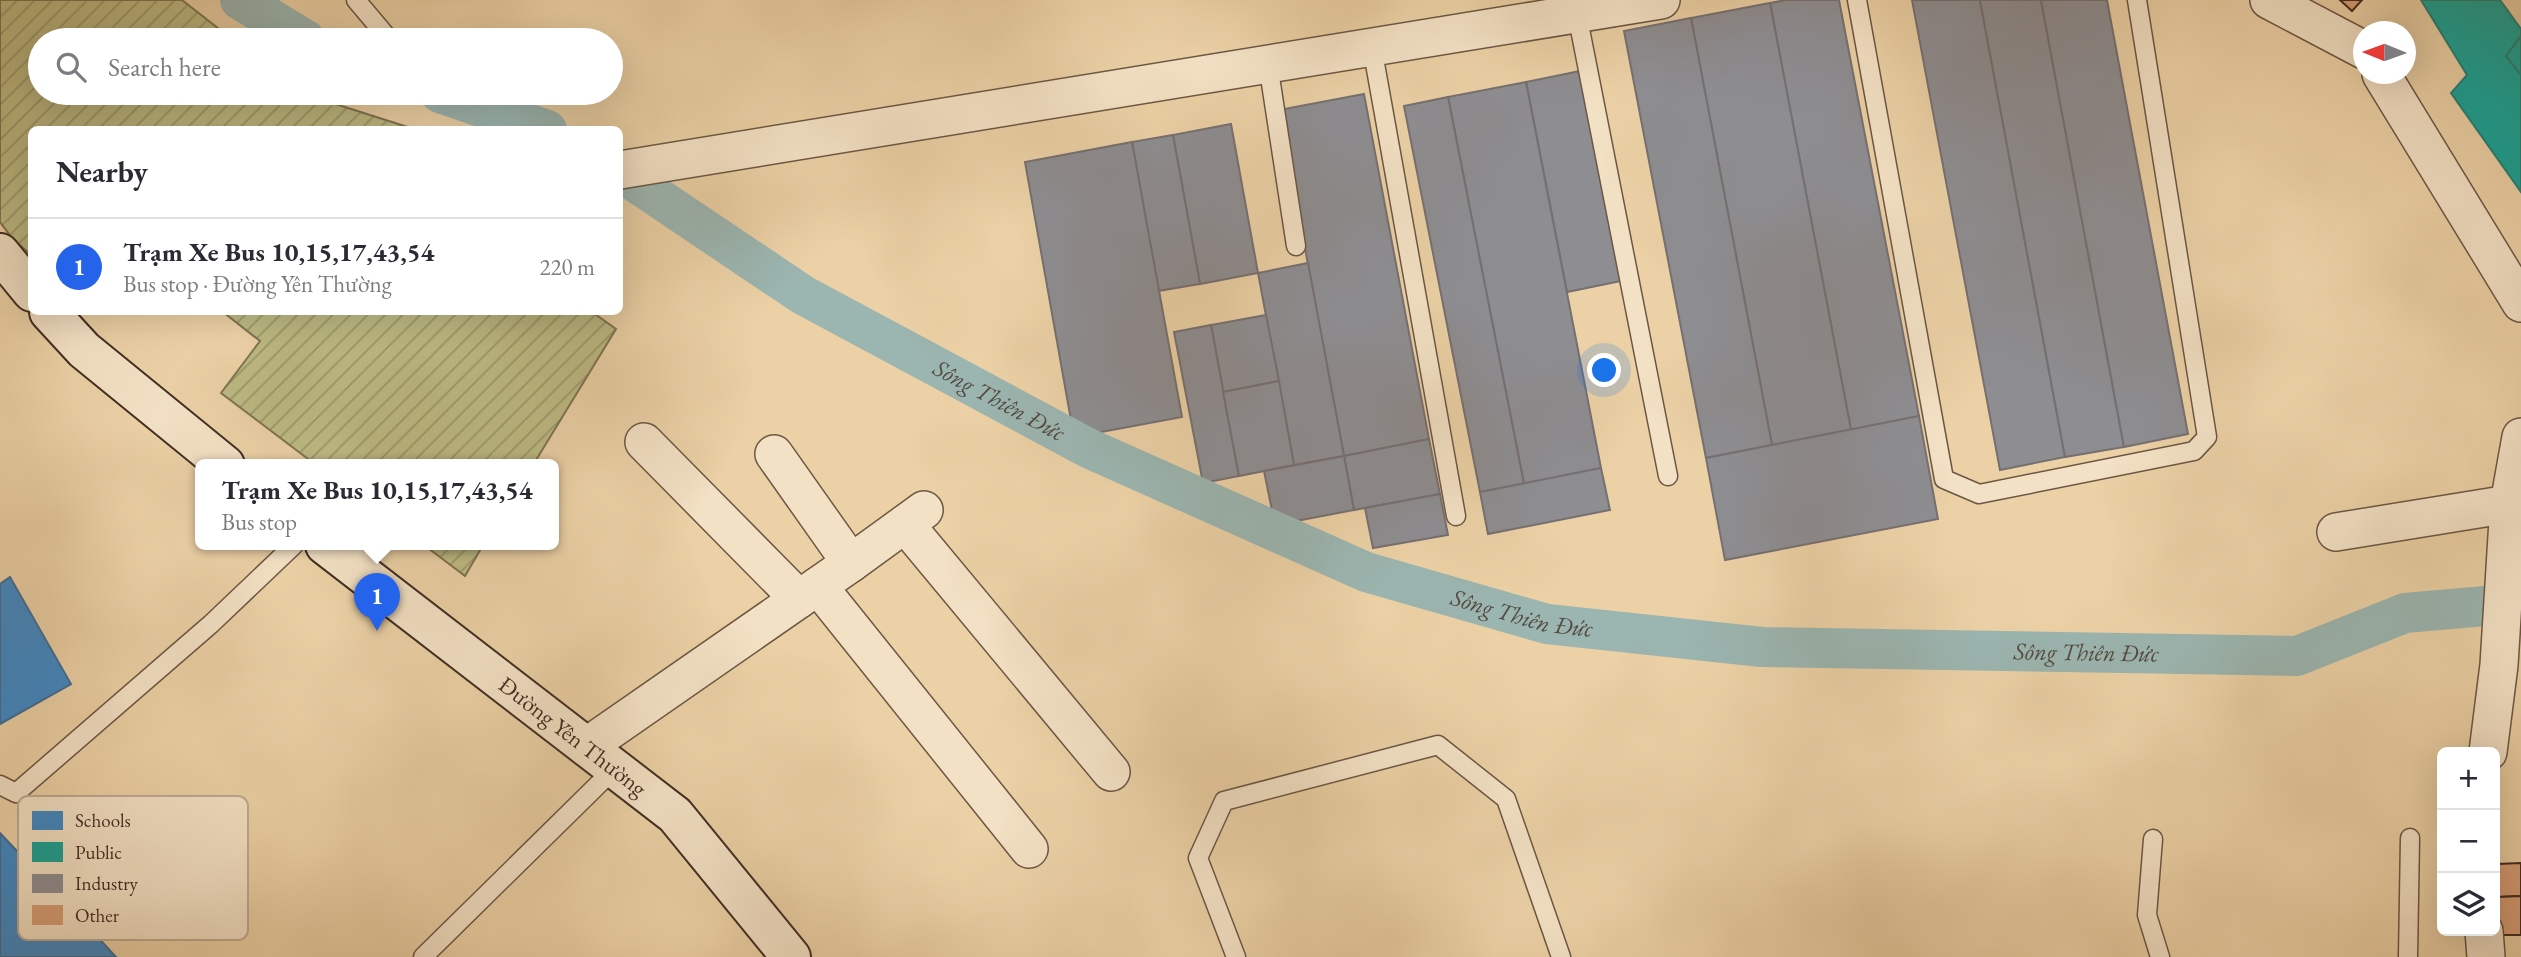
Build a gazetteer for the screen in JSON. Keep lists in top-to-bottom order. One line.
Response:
{"streets":{"main road":["Đường Yên Thường"]},"water":["Sông Thiên Đức"],"legend":["Schools","Public","Industry","Other"],"north":"left","page":{"search":"Search here","heading":"Nearby","list":[{"mark":"1","name":"Trạm Xe Bus 10,15,17,43,54","note":"Bus stop · Đường Yên Thường","value":"220 m"}],"popup":["Trạm Xe Bus 10,15,17,43,54","Bus stop"],"pins":"1","map_buttons":["+","−"]}}
